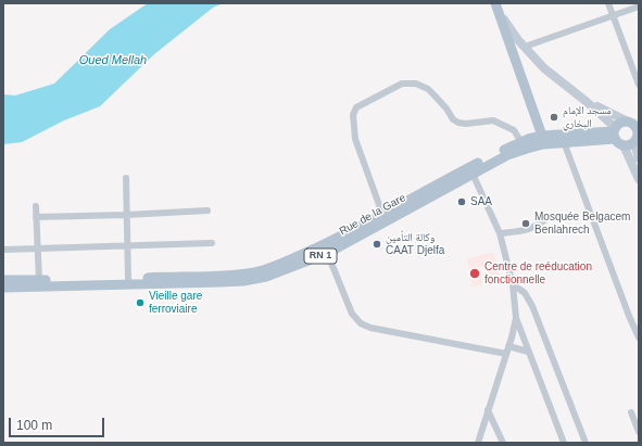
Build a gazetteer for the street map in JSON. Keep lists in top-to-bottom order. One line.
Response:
{"streets":{"main road":["Rue de la Gare","RN 1"]},"water":["Oued Mellah"],"places":["مسجد الإمام البخاري","SAA","Mosquée Belgacem Benlahrech","وكالة التأمين CAAT Djelfa","Centre de reéducation fonctionnelle","Vieille gare ferroviaire"],"scale_bar":"100 m"}
